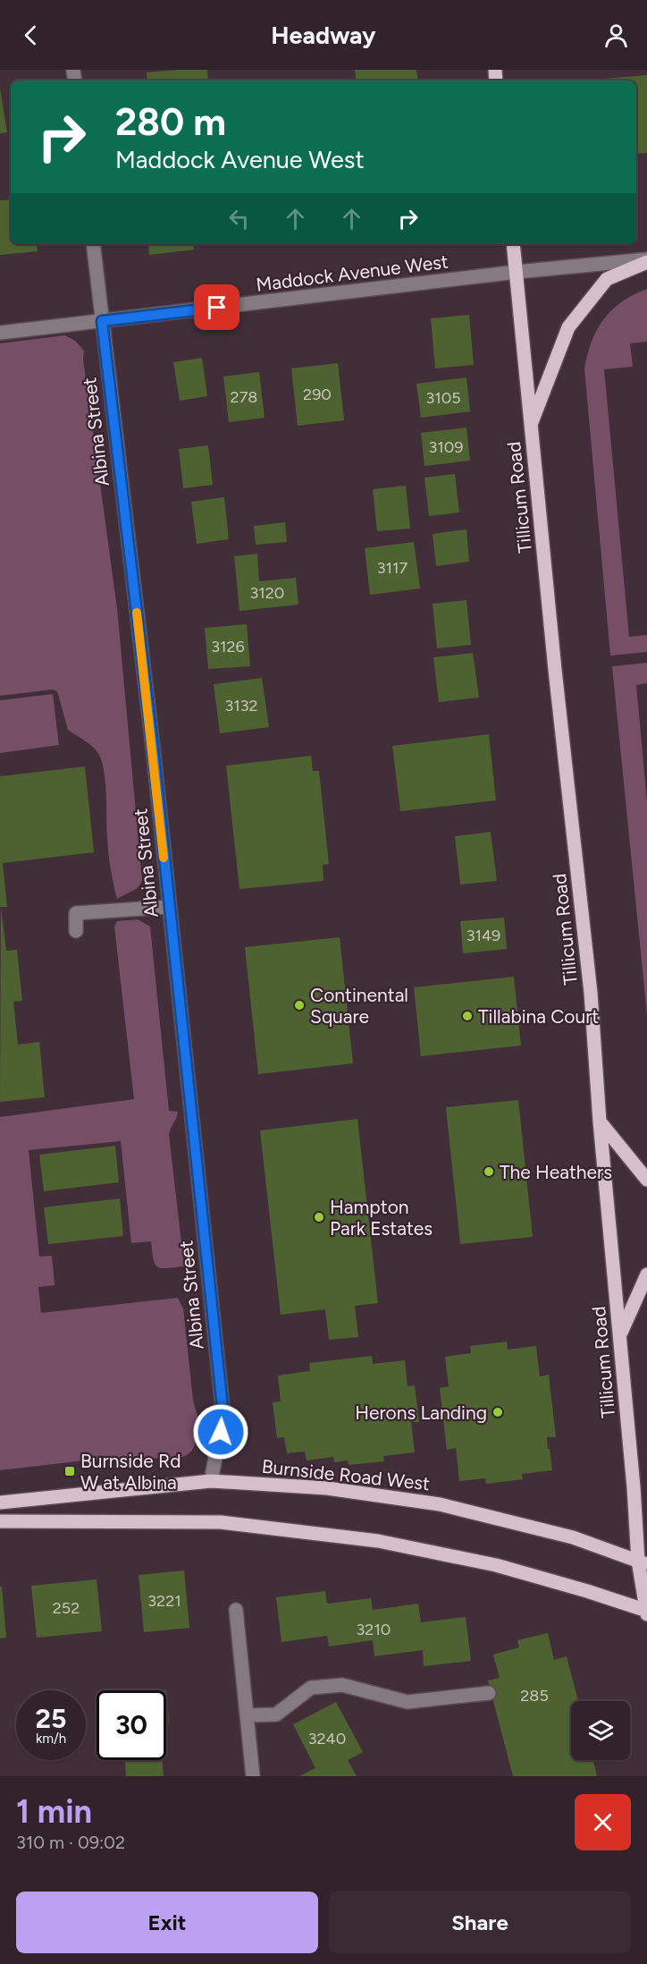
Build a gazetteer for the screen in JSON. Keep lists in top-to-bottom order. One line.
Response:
{"streets":{"main road":["Tillicum Road","Burnside Road West"],"street":["Maddock Avenue West","Albina Street"]},"crossings":[["Maddock Avenue West","Albina Street"],["Maddock Avenue West","Tillicum Road"],["Albina Street","Burnside Road West"],["Tillicum Road","Burnside Road West"]],"places":{"other":["Continental Square","Tillabina Court","The Heathers","Hampton Park Estates","Herons Landing"],"transit":["Burnside Rd W at Albina"]},"house_numbers":["290","278","3105","3109","3117","3120","3126","3132","3149","3221","252","3210","285","3240"],"page":{"header":"Headway","turn":["280 m","Maddock Avenue West"],"speed":"25 km/h","limit":"30","heading":["1 min","310 m · 09:02"],"buttons":["Exit","Share"]}}
